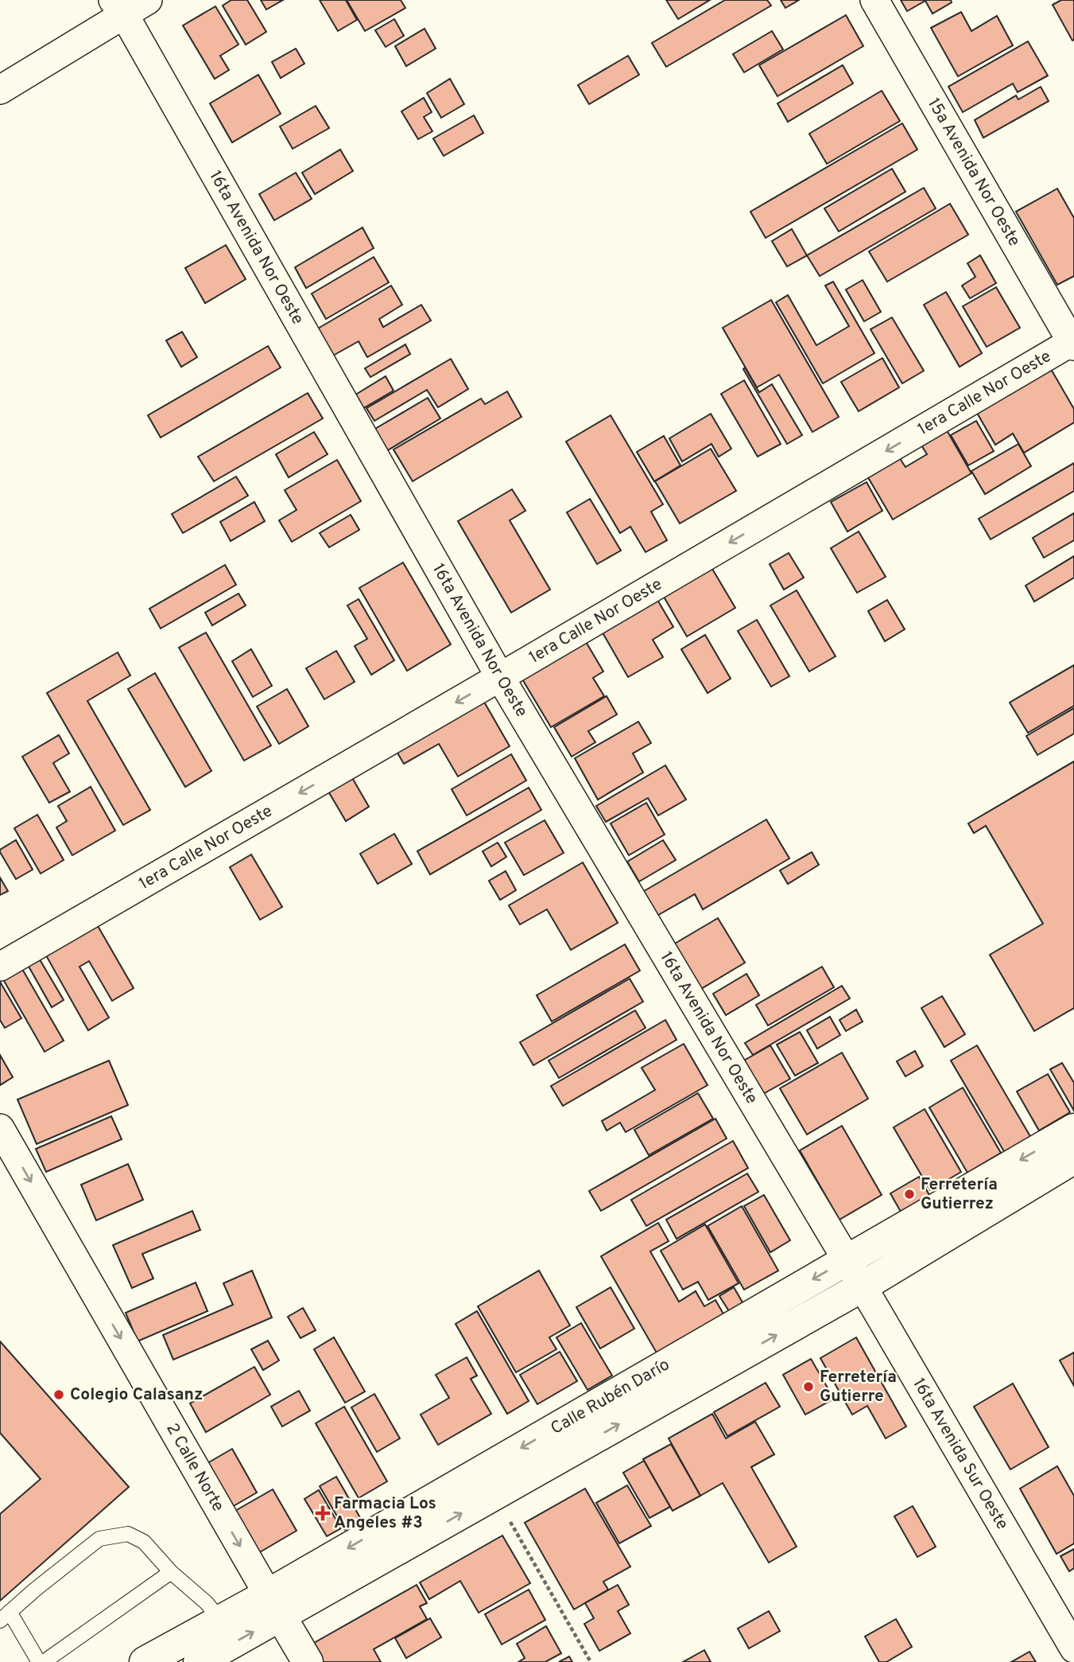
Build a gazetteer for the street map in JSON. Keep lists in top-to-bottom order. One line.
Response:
{"streets":{"street":["15a Avenida Nor Oeste","16ta Avenida Nor Oeste","1era Calle Nor Oeste","Calle Rubén Darío","16ta Avenida Sur Oeste","2 Calle Norte"]},"crossings":[["15a Avenida Nor Oeste","1era Calle Nor Oeste"],["16ta Avenida Nor Oeste","1era Calle Nor Oeste"],["16ta Avenida Nor Oeste","Calle Rubén Darío"],["16ta Avenida Nor Oeste","16ta Avenida Sur Oeste"],["Calle Rubén Darío","16ta Avenida Sur Oeste"],["Calle Rubén Darío","2 Calle Norte"]],"one_way":["1era Calle Nor Oeste","2 Calle Norte"],"places":{"other":["Ferretería Gutierrez","Ferretería Gutierre","Colegio Calasanz"],"health":["Farmacia Los Angeles #3"]}}
